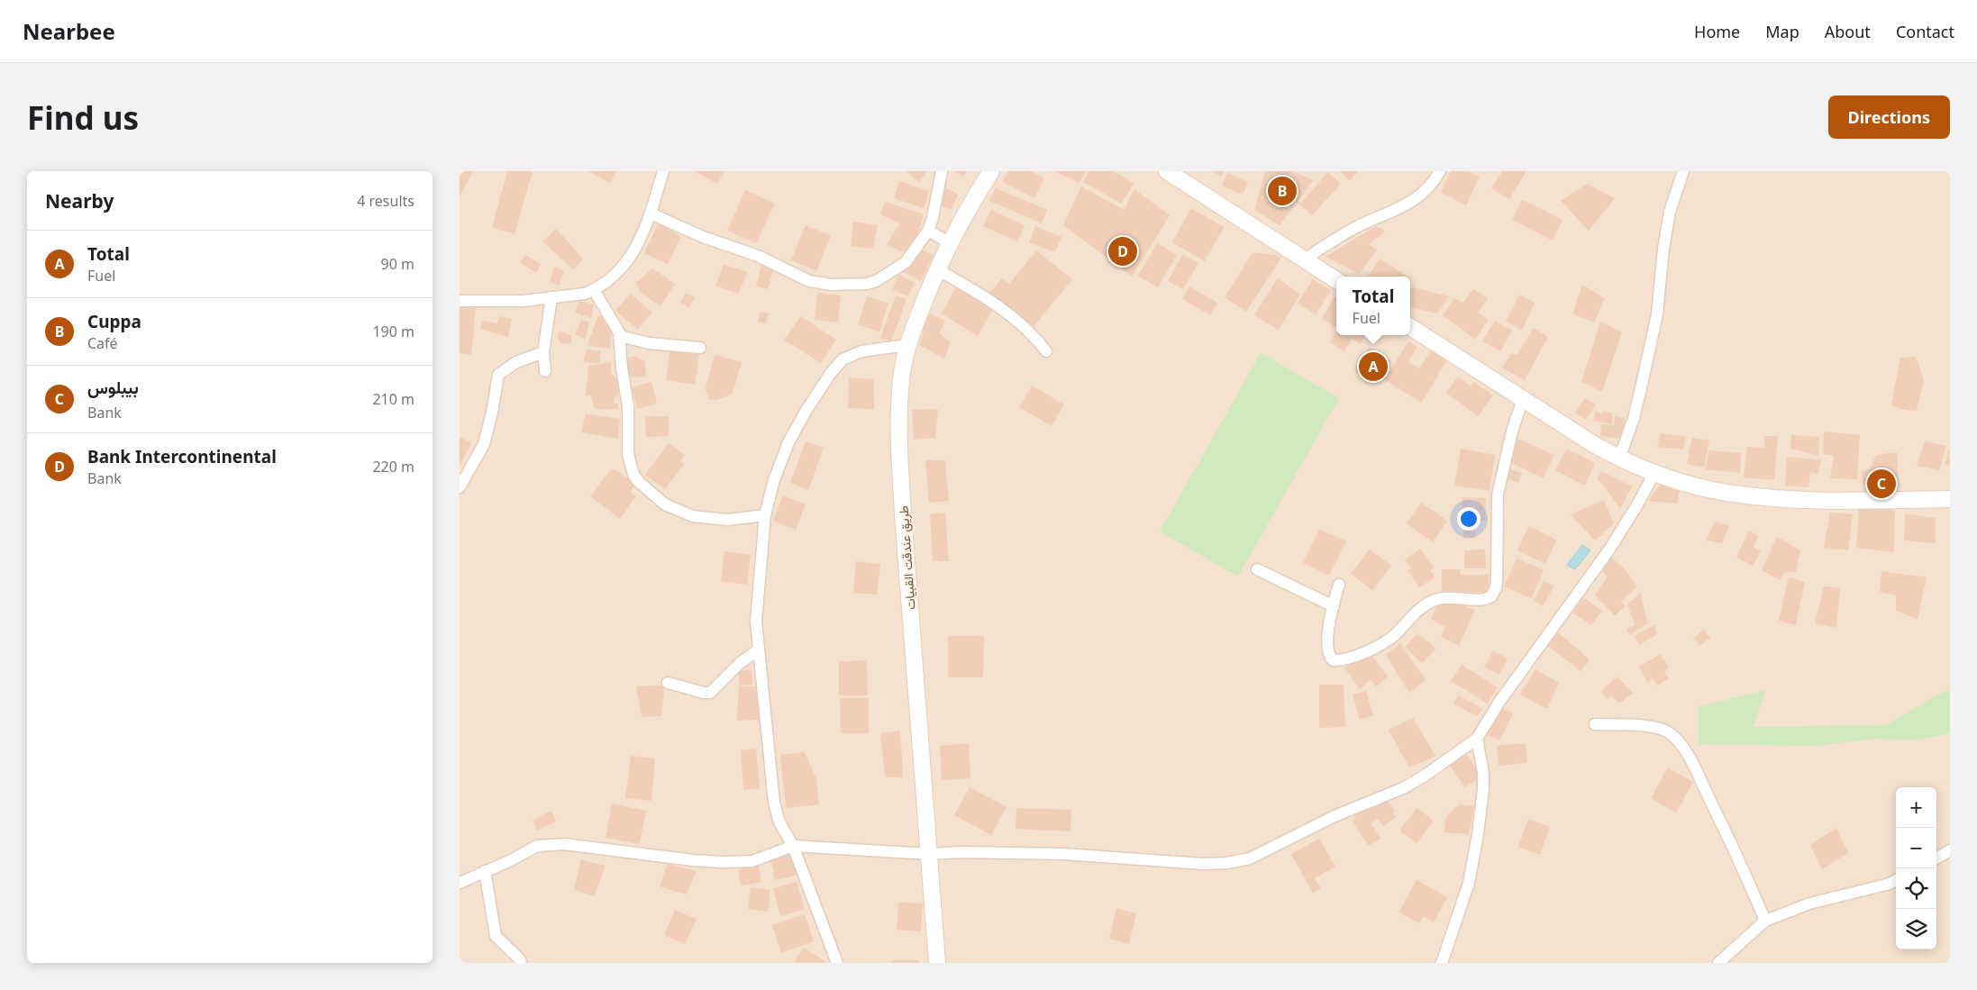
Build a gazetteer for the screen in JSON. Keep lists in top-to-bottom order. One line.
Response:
{"streets":{"main road":["طريق عندقت القبيات"]},"page":{"header":"Nearbee","nav":["Home","Map","About","Contact"],"buttons":"Directions","title":"Find us","heading":["Nearby","4 results"],"pins":["B","D","A","C"],"list":[{"mark":"A","name":"Total","note":"Fuel","value":"90 m"},{"mark":"B","name":"Cuppa","note":"Café","value":"190 m"},{"mark":"C","name":"بيبلوس","note":"Bank","value":"210 m"},{"mark":"D","name":"Bank Intercontinental","note":"Bank","value":"220 m"}],"popup":["Total","Fuel"],"map_buttons":["+","−"]}}
